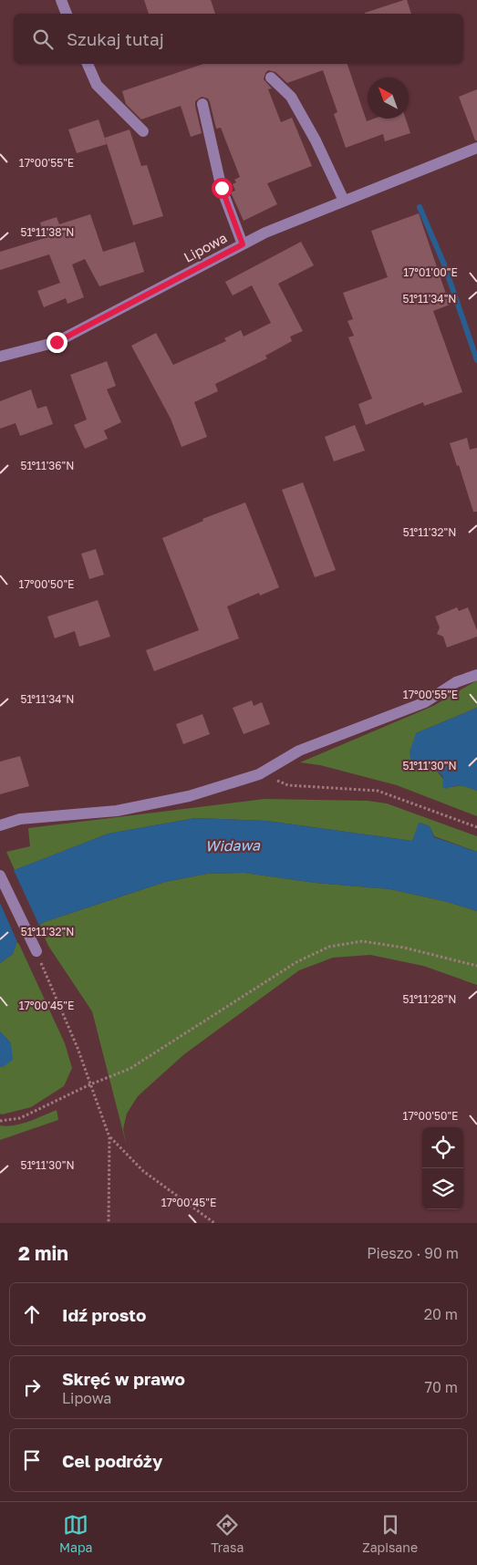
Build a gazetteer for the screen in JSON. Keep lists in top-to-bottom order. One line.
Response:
{"streets":{"street":["Lipowa"]},"water":["Widawa"],"north":"top left","page":{"search":"Szukaj tutaj","heading":["2 min","Pieszo · 90 m"],"list":[["Idź prosto","20 m"],["Skręć w prawo","Lipowa","70 m"],"Cel podróży"],"nav":["Mapa","Trasa","Zapisane"]},"coordinates":["17°00'55\"E","51°11'38\"N","17°01'00\"E","51°11'34\"N","51°11'36\"N","51°11'32\"N","17°00'50\"E","51°11'30\"N","51°11'28\"N","17°00'45\"E"]}
